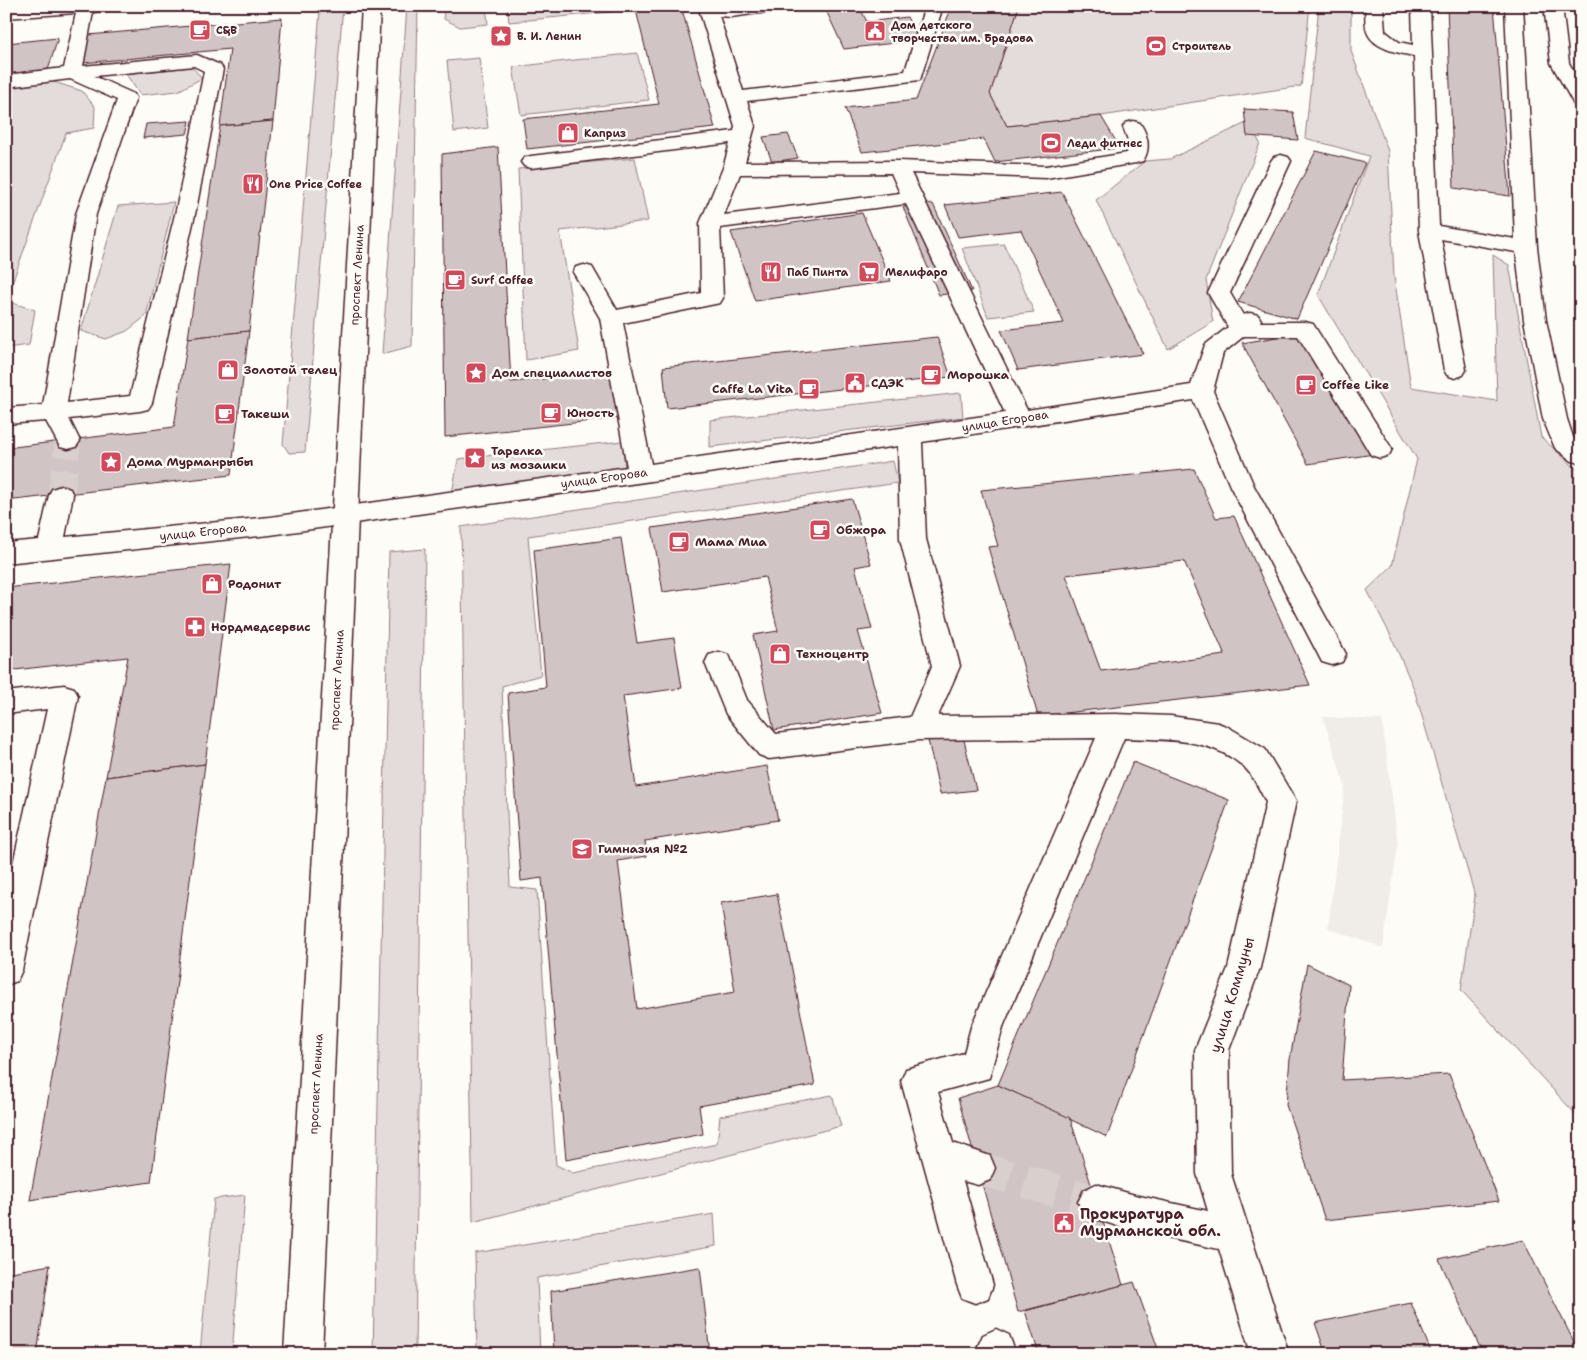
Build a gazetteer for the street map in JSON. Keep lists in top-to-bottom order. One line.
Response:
{"streets":{"street":["проспект Ленина","улица Егорова","улица Коммуны"]},"crossings":[["проспект Ленина","улица Егорова"]],"places":{"cafe":["C&B","Surf Coffee","Морошка","Coffee Like","Caffe La Vita","Юность","Taкеши","Обжора","Мама Миа"],"public building":["Дом детского творчества им. Бредова","СДЭК","Прокуратура Мурманской обл."],"place":["В. И. Ленин","Дом специалистов","Тарелка из мозаики","Дома Мурманрыбы"],"sports":["Строитель","Леди фитнес"],"shop":["Каприз","Золотой телец","Родонит","Техноцентр"],"restaurant":["One Price Coffee","Паб Пинта"],"supermarket":["Мелифаро"],"pharmacy":["Нордмедсервис"],"school or university":["Гимназия №2"]}}
